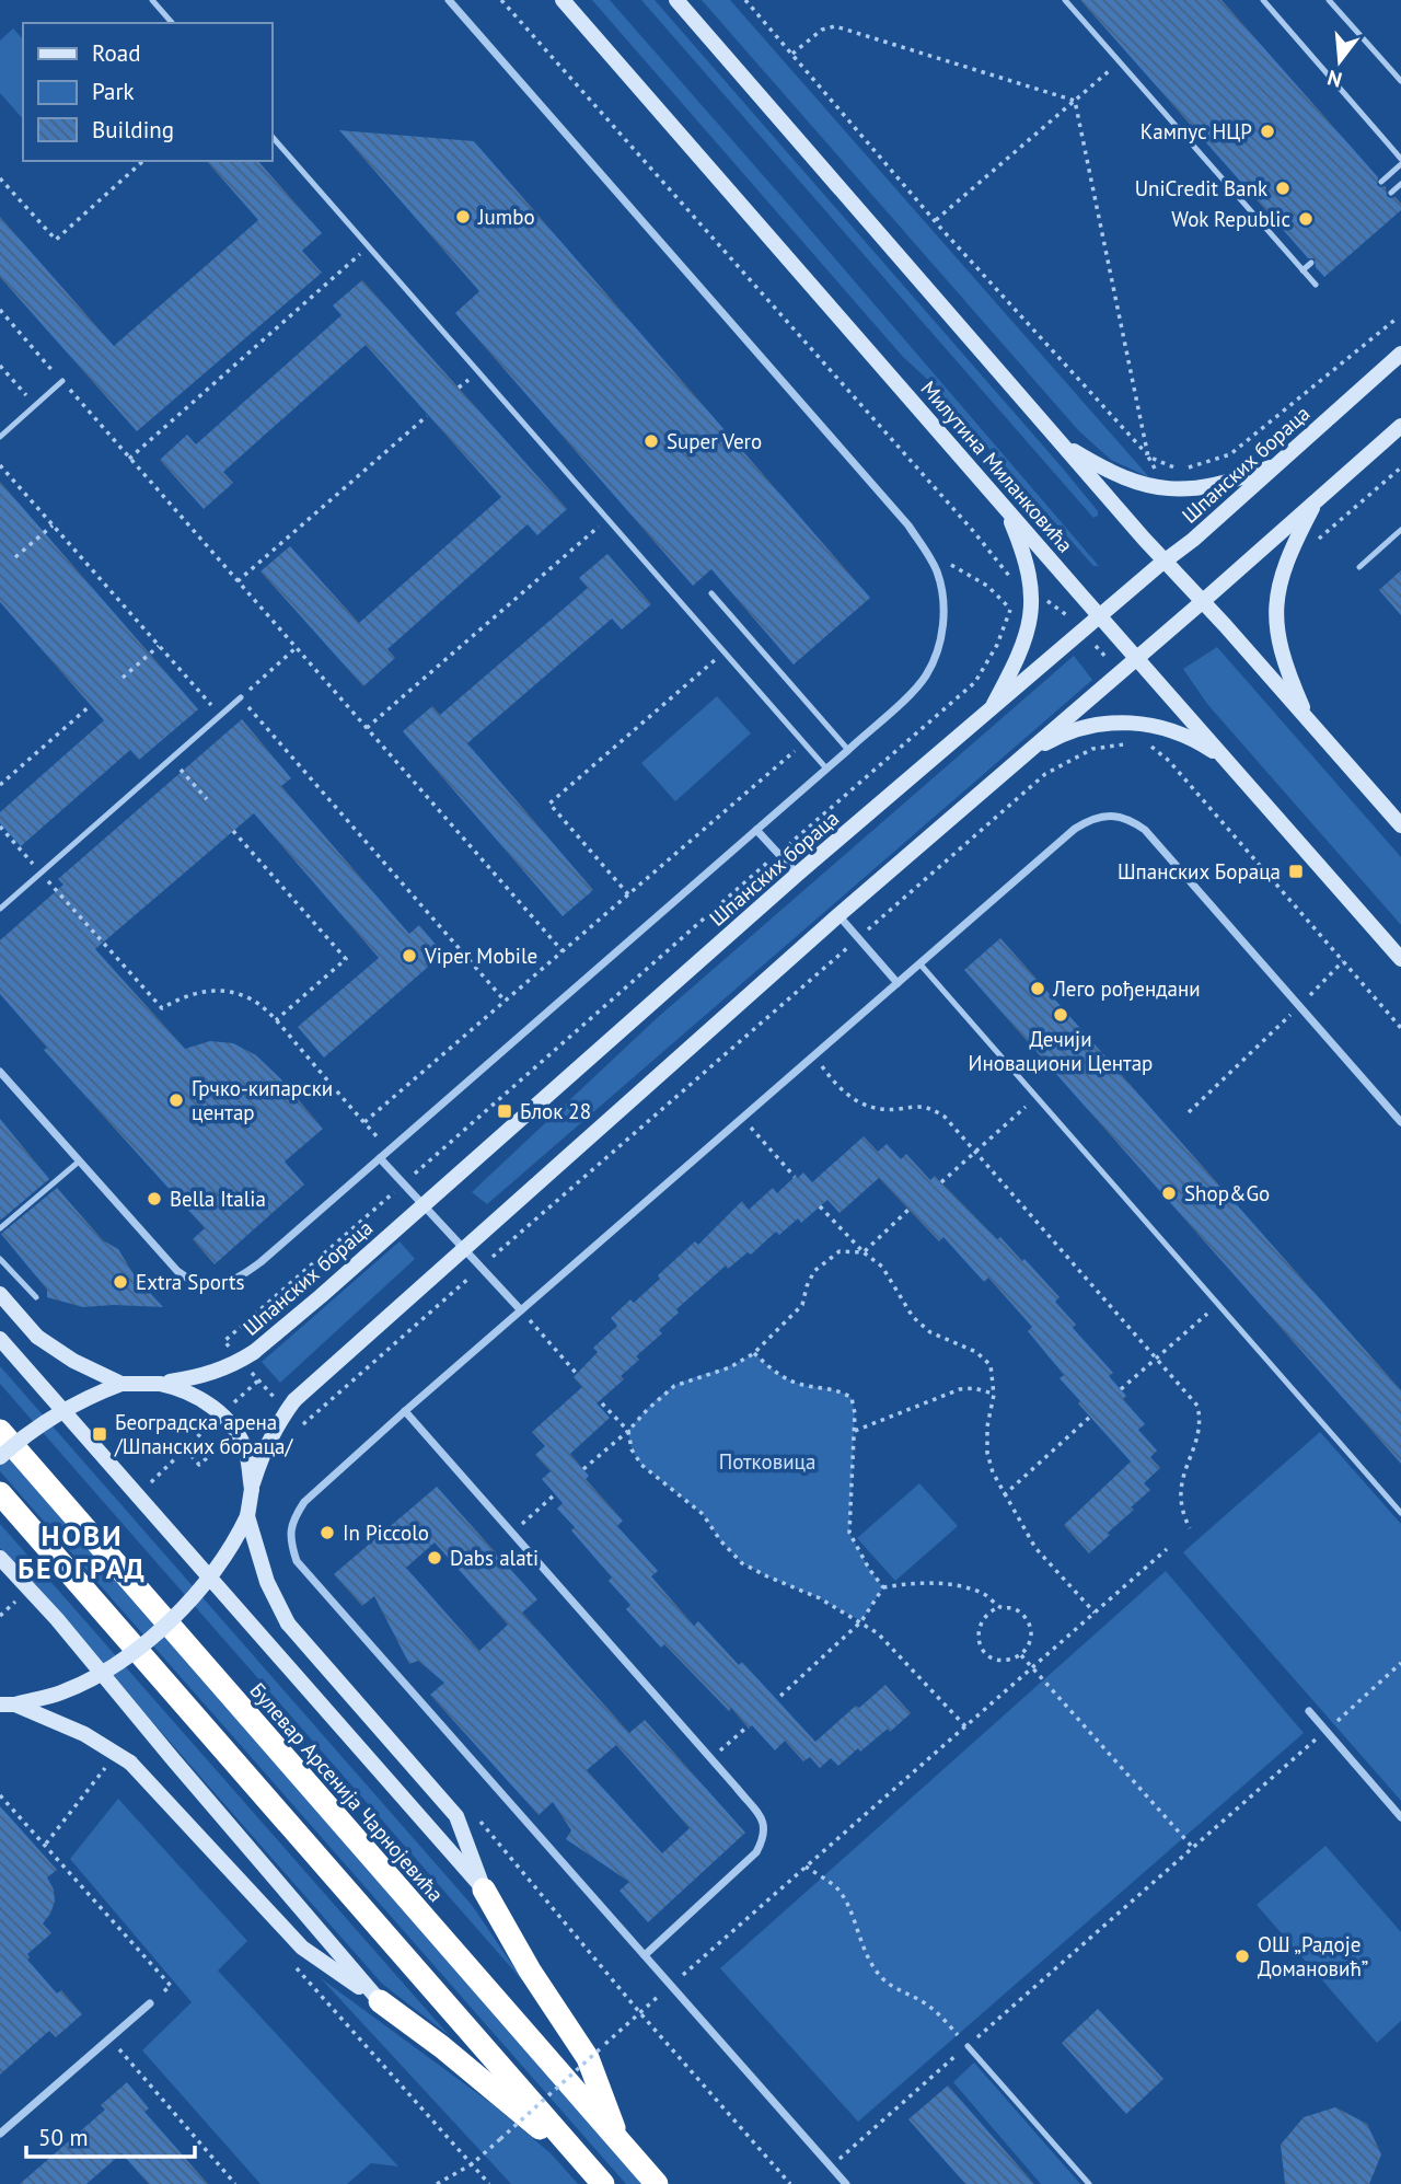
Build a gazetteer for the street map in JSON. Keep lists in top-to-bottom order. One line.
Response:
{"streets":{"highway":["Булевар Арсенија Чарнојевића"],"street":["Шпанских бораца","Милутина Миланковића"]},"crossings":[["Шпанских бораца","Милутина Миланковића"]],"districts":["НОВИ БЕОГРАД"],"parks":["Потковица"],"places":{"other":["Кампус НЦР","UniCredit Bank","Jumbo","Wok Republic","Super Vero","Viper Mobile","Лего рођендани","Дечији Иновациони Центар","Грчко-кипарски центар","Shop&Go","Bella Italia","Extra Sports","In Piccolo","Dabs alati","ОШ „Радоје Домановић”"],"transit":["Шпанских Бораца","Блок 28","Београдска арена /Шпанских бораца/"]},"legend":["Road","Park","Building"],"scale_bar":"50 m","north":"bottom"}
